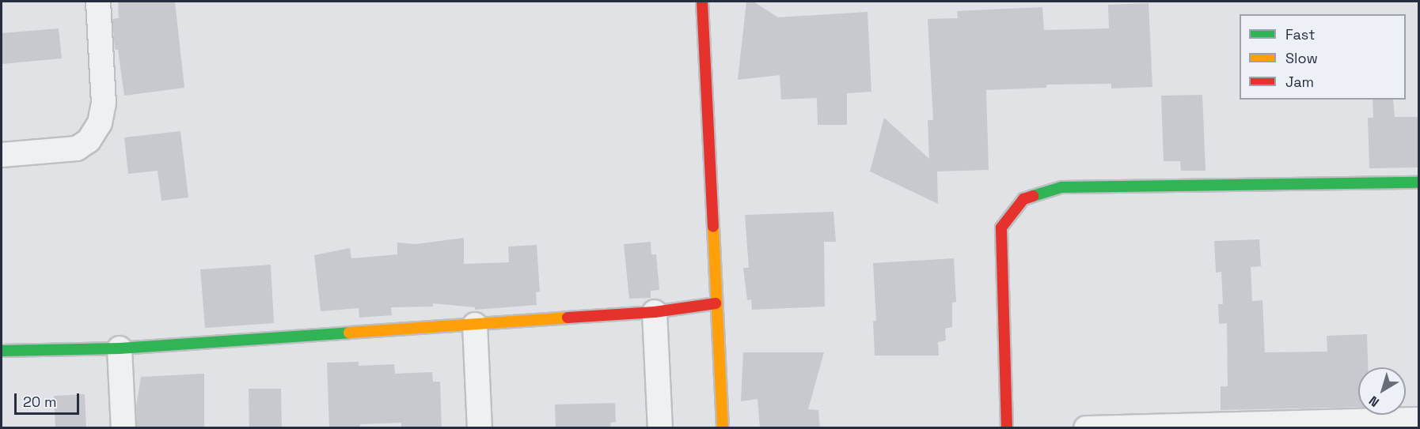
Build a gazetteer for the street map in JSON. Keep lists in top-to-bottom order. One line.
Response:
{"legend":["Fast","Slow","Jam"],"scale_bar":"20 m","north":"bottom left"}
